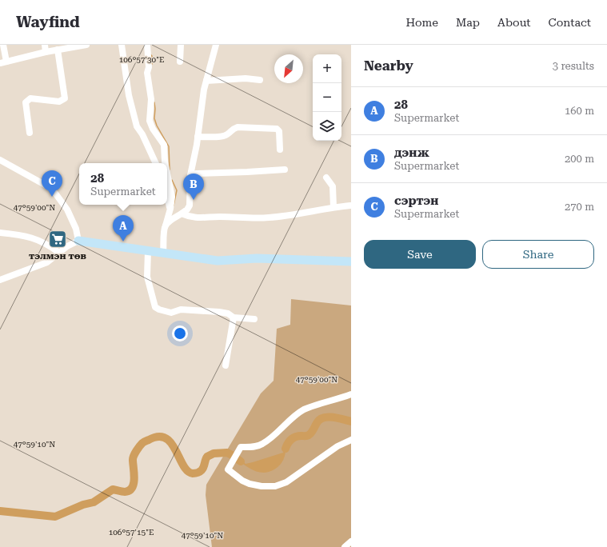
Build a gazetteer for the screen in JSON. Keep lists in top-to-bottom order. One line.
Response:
{"places":{"supermarket":["тэлмэн төв"]},"north":"bottom left","page":{"header":"Wayfind","nav":["Home","Map","About","Contact"],"heading":["Nearby","3 results"],"map_buttons":["+","−"],"list":[{"mark":"A","name":"28","note":"Supermarket","value":"160 m"},{"mark":"B","name":"дэнж","note":"Supermarket","value":"200 m"},{"mark":"C","name":"сэртэн","note":"Supermarket","value":"270 m"}],"popup":["28","Supermarket"],"pins":["C","B","A"],"buttons":["Save","Share"]},"coordinates":["106°57'30\"E","47°59'00\"N","47°59'10\"N","106°57'15\"E"]}
